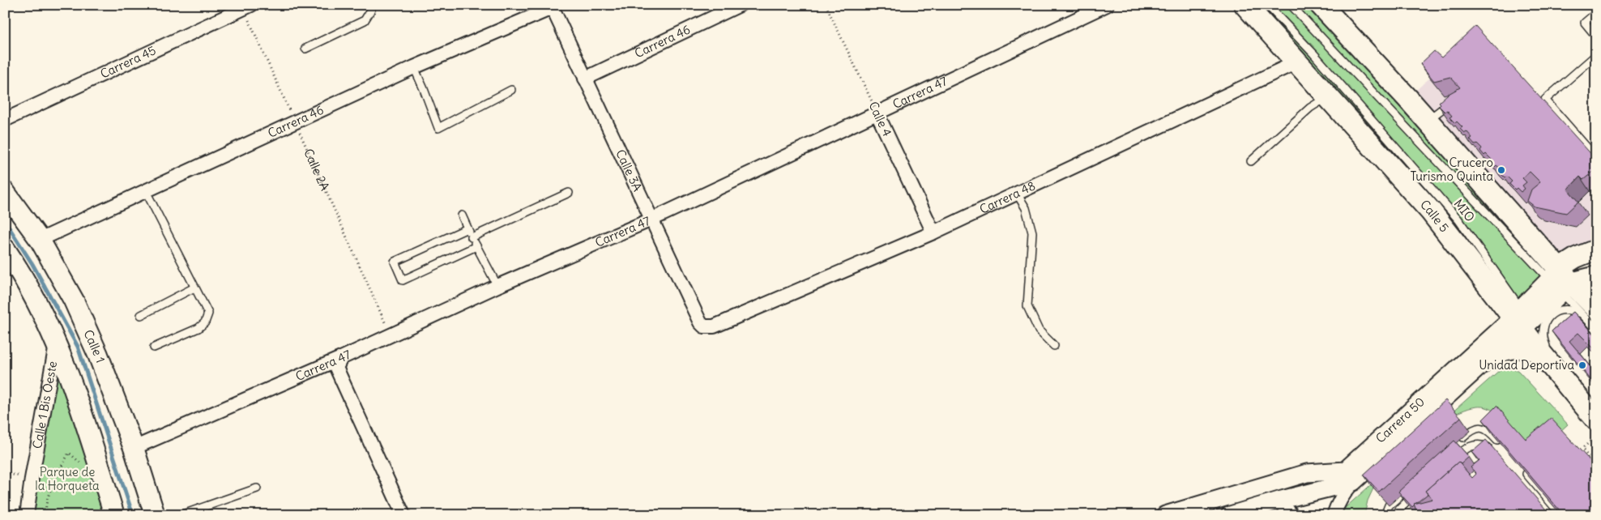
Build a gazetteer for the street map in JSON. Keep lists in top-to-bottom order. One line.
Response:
{"streets":{"main road":["Calle 5","Calle 1","Carrera 50"],"street":["Carrera 46","Carrera 45","Carrera 47","Calle 4","Calle 3A","Carrera 48","Calle 1 Bis Oeste"],"lane":["MIO"],"path":["Calle 2A"]},"crossings":[["Carrera 46","Calle 2A"],["Carrera 46","Calle 3A"],["Carrera 46","Calle 1"],["Carrera 45","Calle 2A"],["Carrera 47","Calle 4"],["Carrera 47","Calle 2A"],["Carrera 47","Calle 3A"],["Carrera 47","Calle 1"],["Calle 4","Carrera 48"],["Calle 3A","Carrera 48"],["Carrera 48","Calle 5"],["MIO","Calle 5"],["MIO","Carrera 50"],["Calle 5","Carrera 50"]],"parks":["Parque de la Horqueta"],"places":["Crucero Turismo Quinta","Unidad Deportiva"]}
